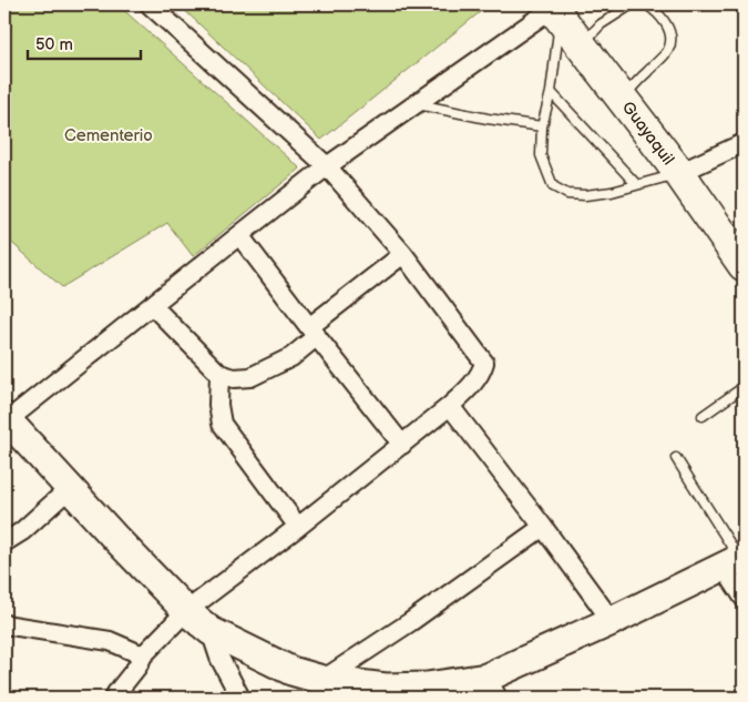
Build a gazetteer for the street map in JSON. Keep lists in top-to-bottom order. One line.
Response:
{"streets":{"highway":["Guayaquil"]},"parks":["Cementerio"],"scale_bar":"50 m"}
